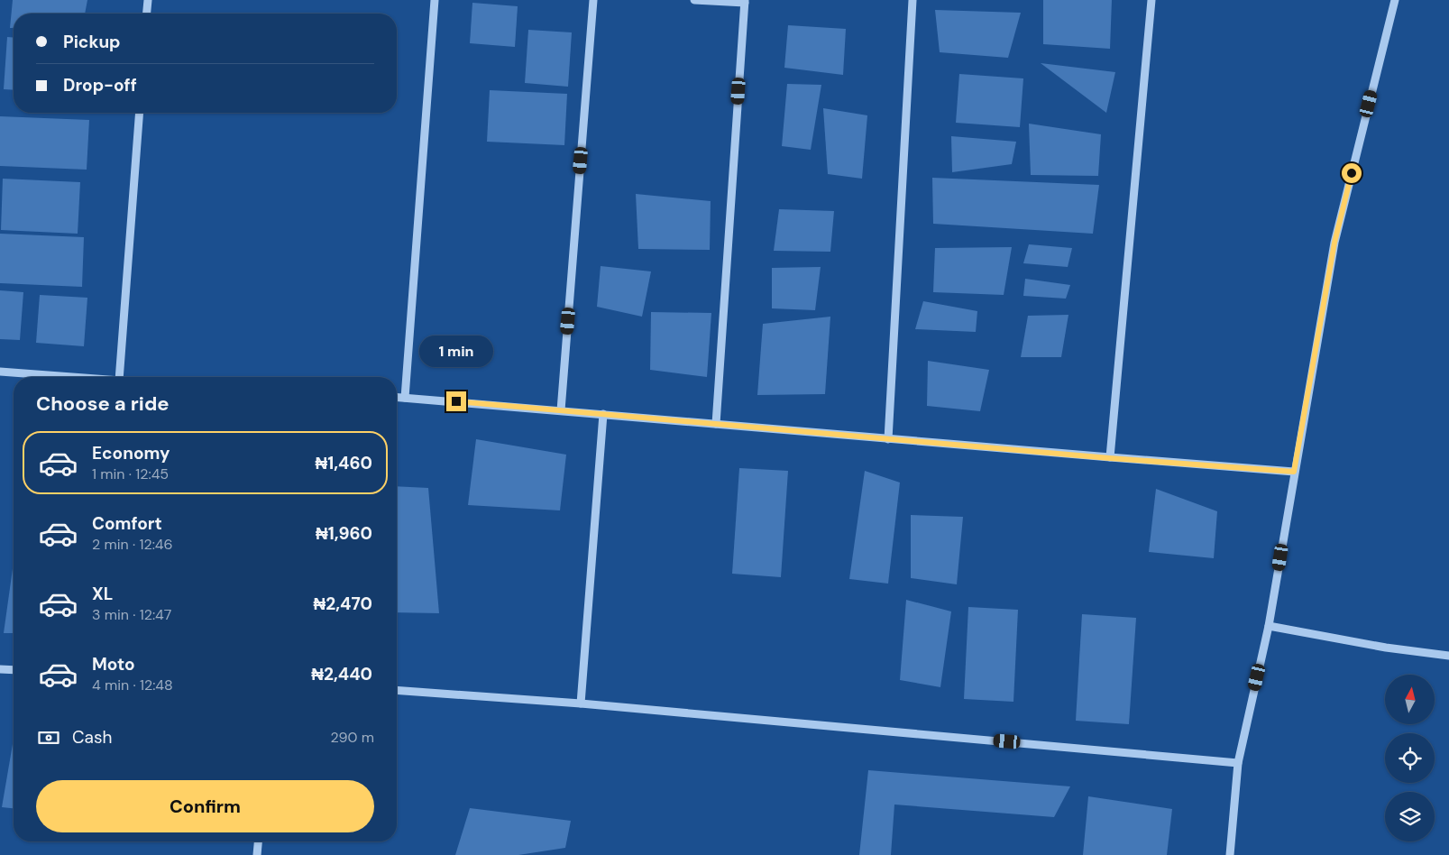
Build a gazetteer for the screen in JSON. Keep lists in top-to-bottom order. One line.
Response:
{"north":"top","page":{"banner":["Pickup","Drop-off"],"bubble":"1 min","heading":"Choose a ride","list":[{"name":"Economy","note":"1 min · 12:45","value":"₦1,460"},{"name":"Comfort","note":"2 min · 12:46","value":"₦1,960"},{"name":"XL","note":"3 min · 12:47","value":"₦2,470"},{"name":"Moto","note":"4 min · 12:48","value":"₦2,440"}],"pay":["Cash","290 m"],"buttons":"Confirm"}}
